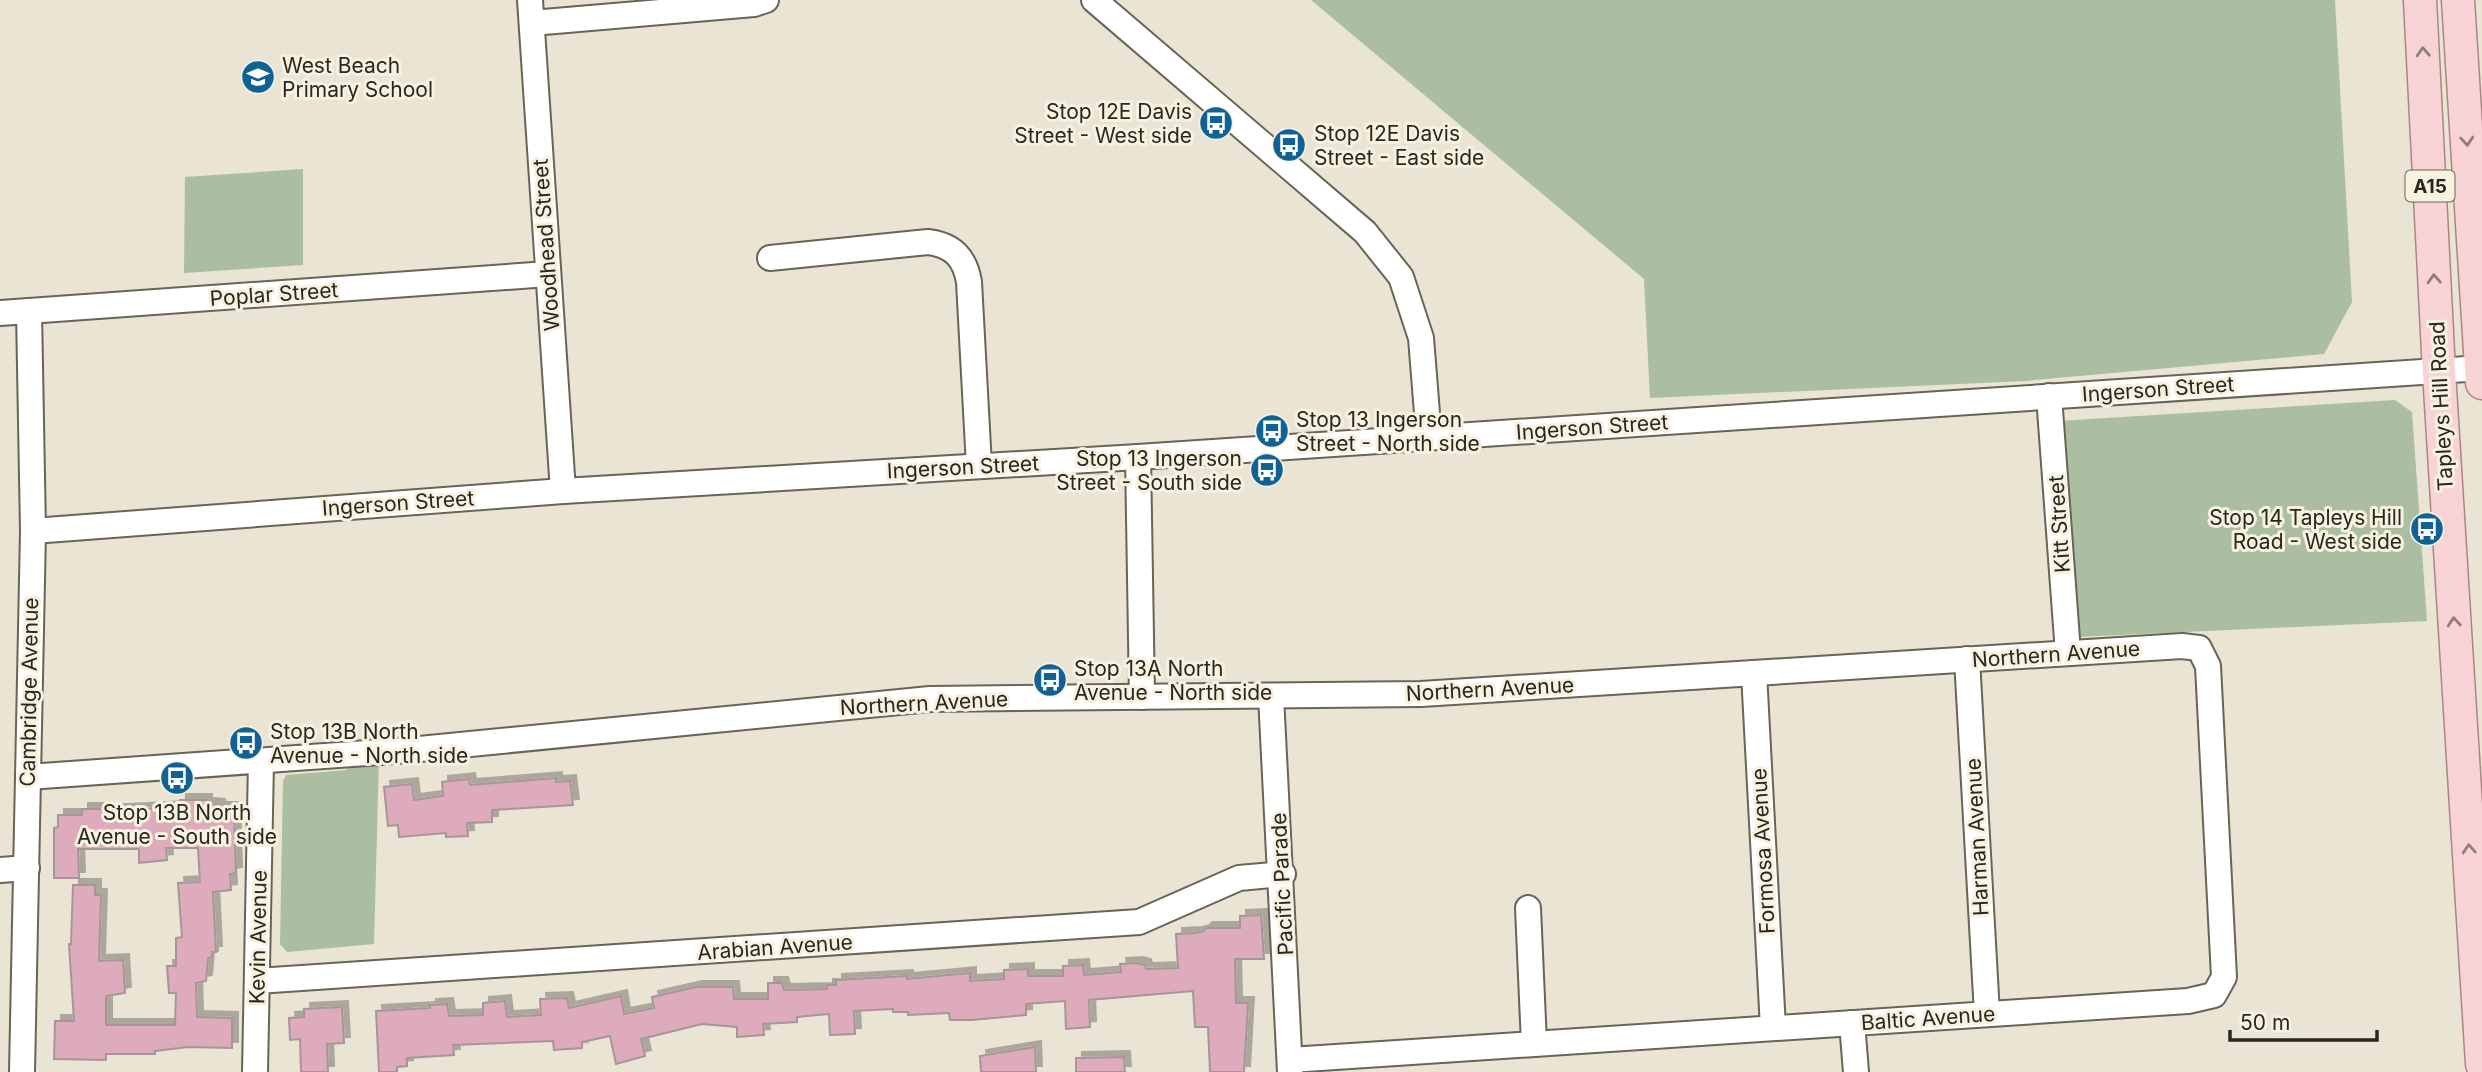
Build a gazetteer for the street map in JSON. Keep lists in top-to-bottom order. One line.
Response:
{"streets":{"main road":["A15","Tapleys Hill Road"],"street":["Woodhead Street","Poplar Street","Ingerson Street","Kitt Street","Northern Avenue","Cambridge Avenue","Harman Avenue","Formosa Avenue","Pacific Parade","Kevin Avenue","Arabian Avenue","Baltic Avenue"]},"crossings":[["Woodhead Street","Poplar Street"],["Woodhead Street","Ingerson Street"],["Poplar Street","Cambridge Avenue"],["Ingerson Street","Tapleys Hill Road"],["Ingerson Street","Kitt Street"],["Ingerson Street","Cambridge Avenue"],["Kitt Street","Northern Avenue"],["Northern Avenue","Cambridge Avenue"],["Northern Avenue","Harman Avenue"],["Northern Avenue","Formosa Avenue"],["Northern Avenue","Pacific Parade"],["Northern Avenue","Kevin Avenue"],["Northern Avenue","Baltic Avenue"],["Harman Avenue","Baltic Avenue"],["Formosa Avenue","Baltic Avenue"],["Pacific Parade","Arabian Avenue"],["Pacific Parade","Baltic Avenue"],["Kevin Avenue","Arabian Avenue"]],"places":{"school or university":["West Beach Primary School"],"bus stop":["Stop 12E Davis Street - West side","Stop 12E Davis Street - East side","Stop 13 Ingerson Street - North side","Stop 13 Ingerson Street - South side","Stop 14 Tapleys Hill Road - West side","Stop 13A North Avenue - North side","Stop 13B North Avenue - North side","Stop 13B North Avenue - South side"]},"scale_bar":"50 m"}
